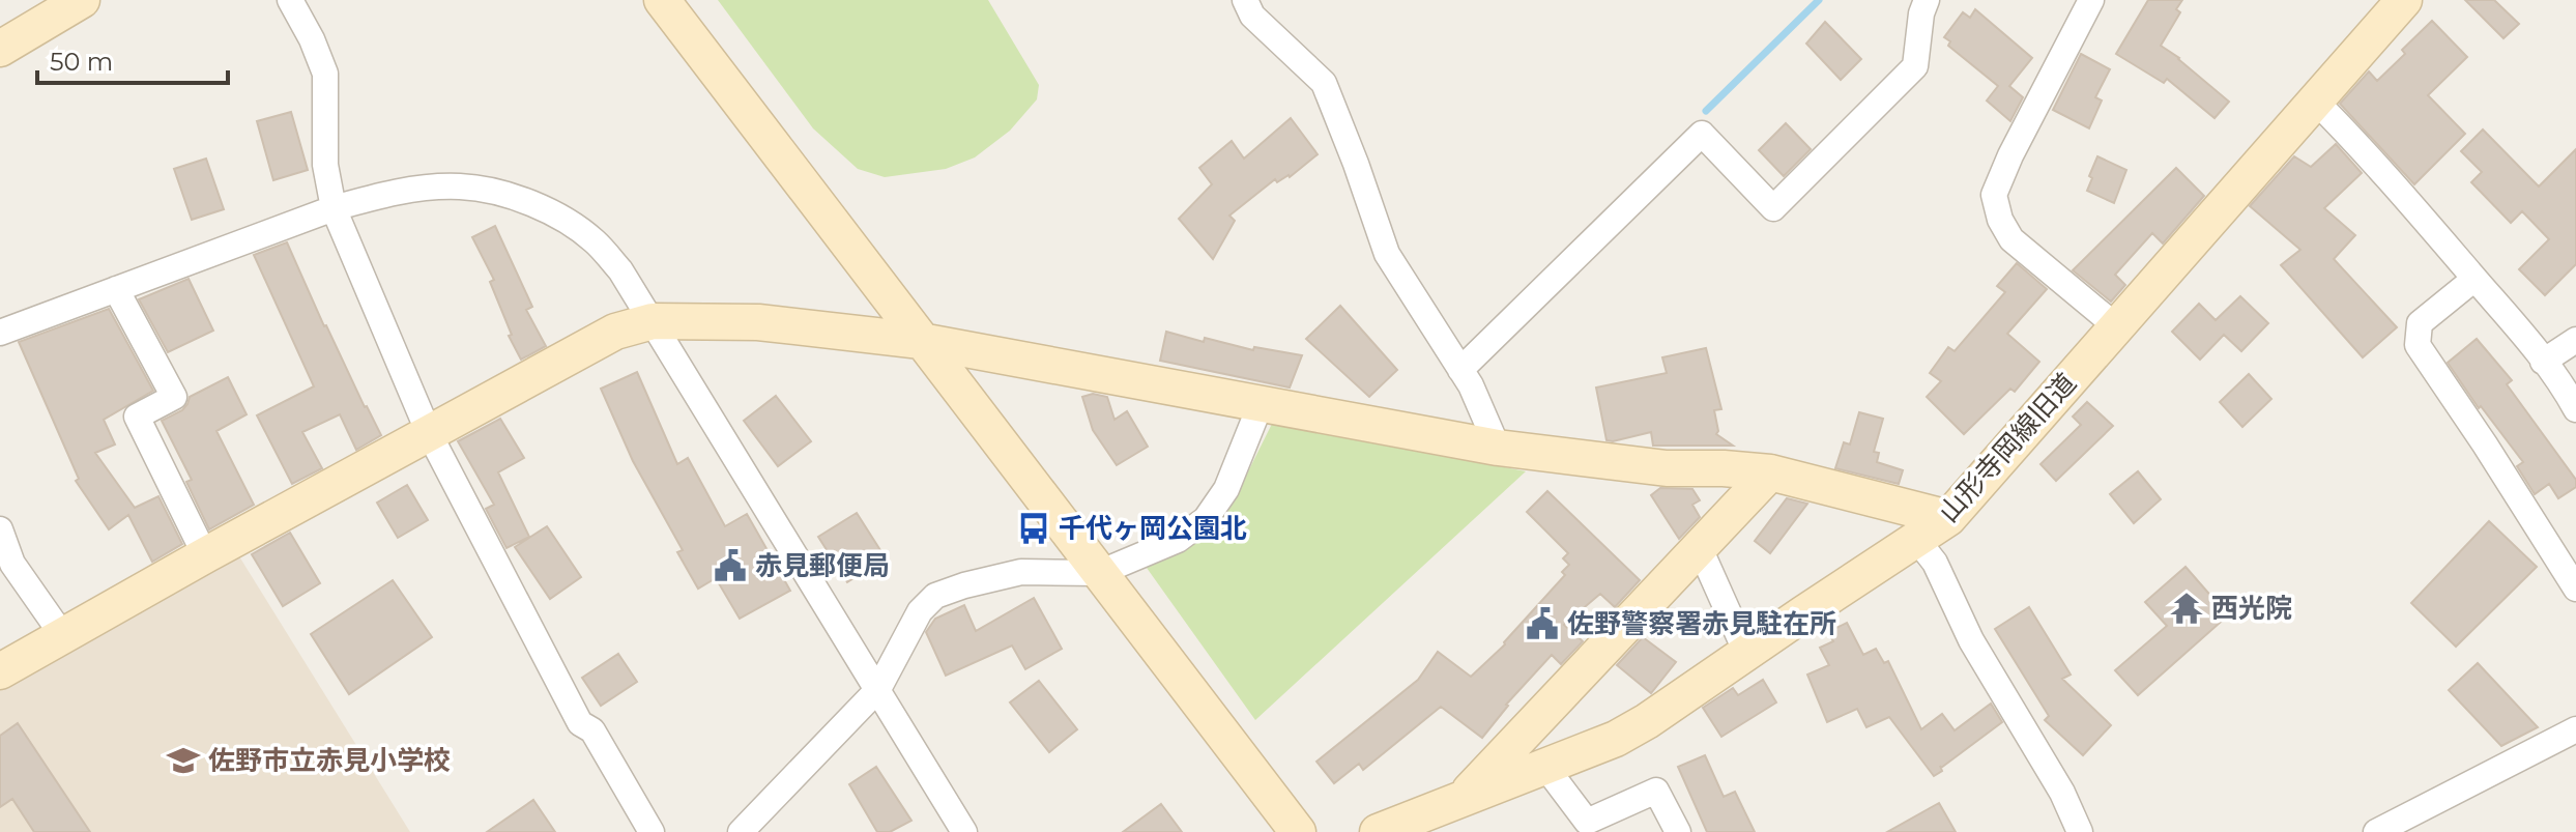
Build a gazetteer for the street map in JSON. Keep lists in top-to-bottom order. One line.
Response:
{"streets":{"street":["山形寺岡線旧道"]},"places":{"bus stop":["千代ヶ岡公園北"],"public building":["赤見郵便局","佐野警察署赤見駐在所"],"temple":["西光院"],"school or university":["佐野市立赤見小学校"]},"scale_bar":"50 m"}
